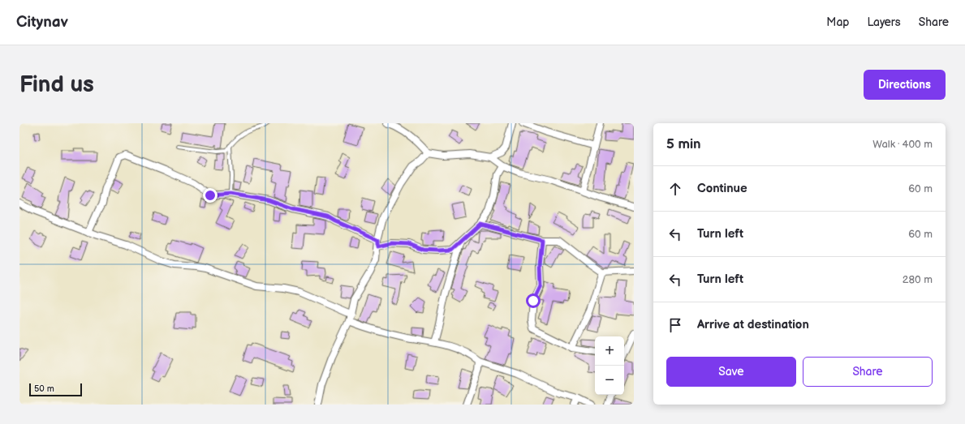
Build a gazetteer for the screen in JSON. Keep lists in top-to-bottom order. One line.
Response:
{"scale_bar":"50 m","page":{"header":"Citynav","nav":["Map","Layers","Share"],"buttons":["Directions",["Save","Share"]],"title":"Find us","heading":["5 min","Walk · 400 m"],"list":[["Continue","60 m"],["Turn left","60 m"],["Turn left","280 m"],"Arrive at destination"],"map_buttons":["+","−"],"scale":"50 m"}}
